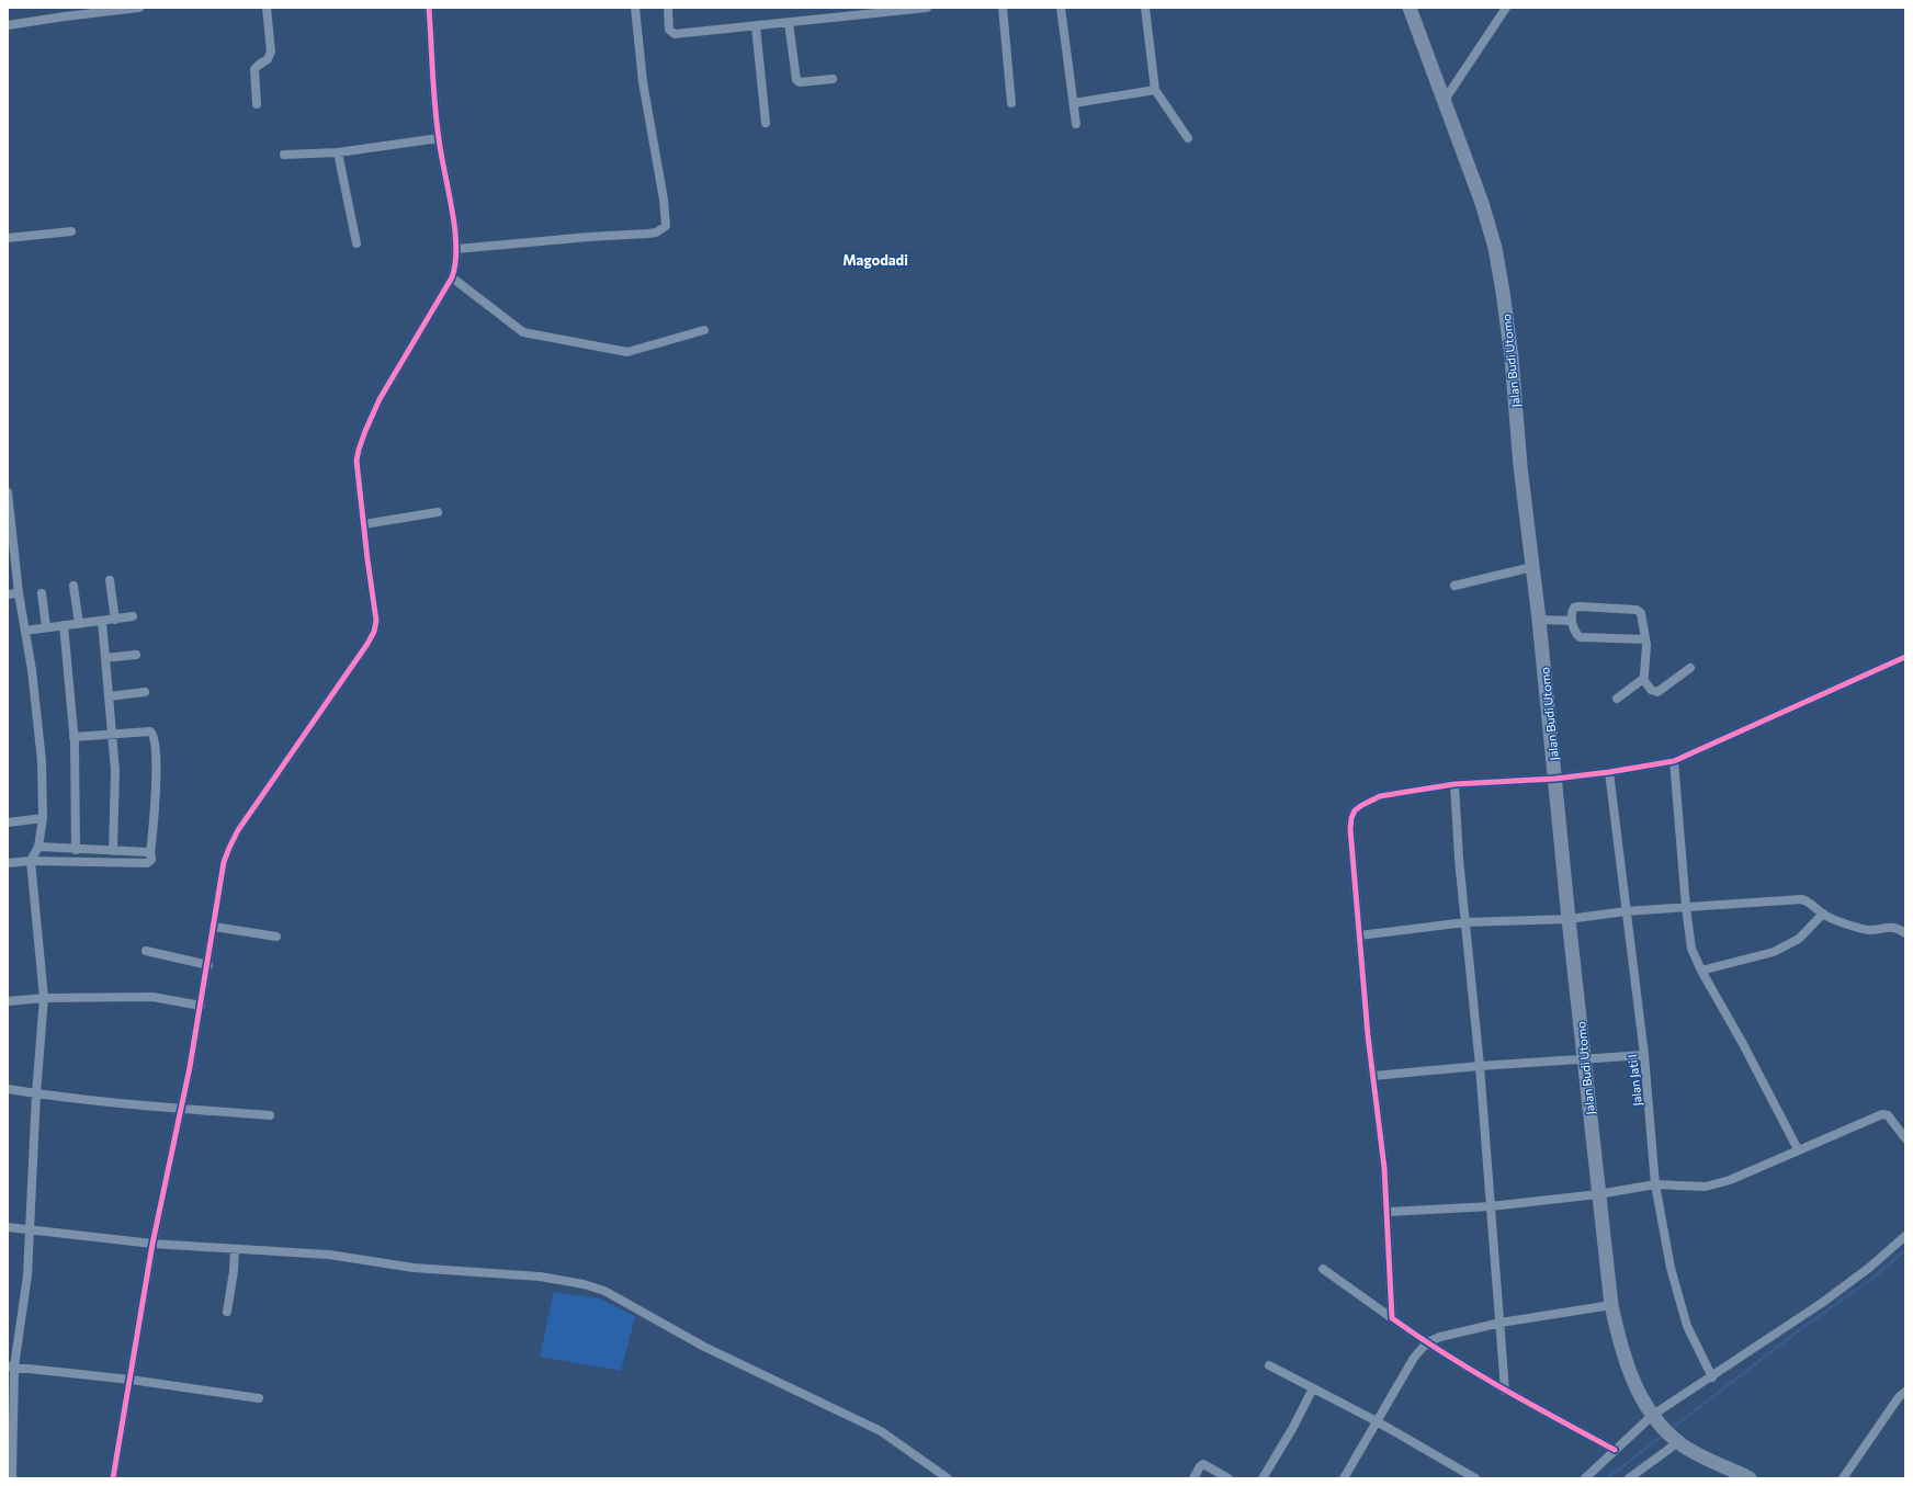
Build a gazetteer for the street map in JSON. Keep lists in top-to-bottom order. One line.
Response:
{"streets":{"main road":["Jalan Budi Utomo"],"street":["Jalan Jati I"]},"districts":["Magodadi"]}
